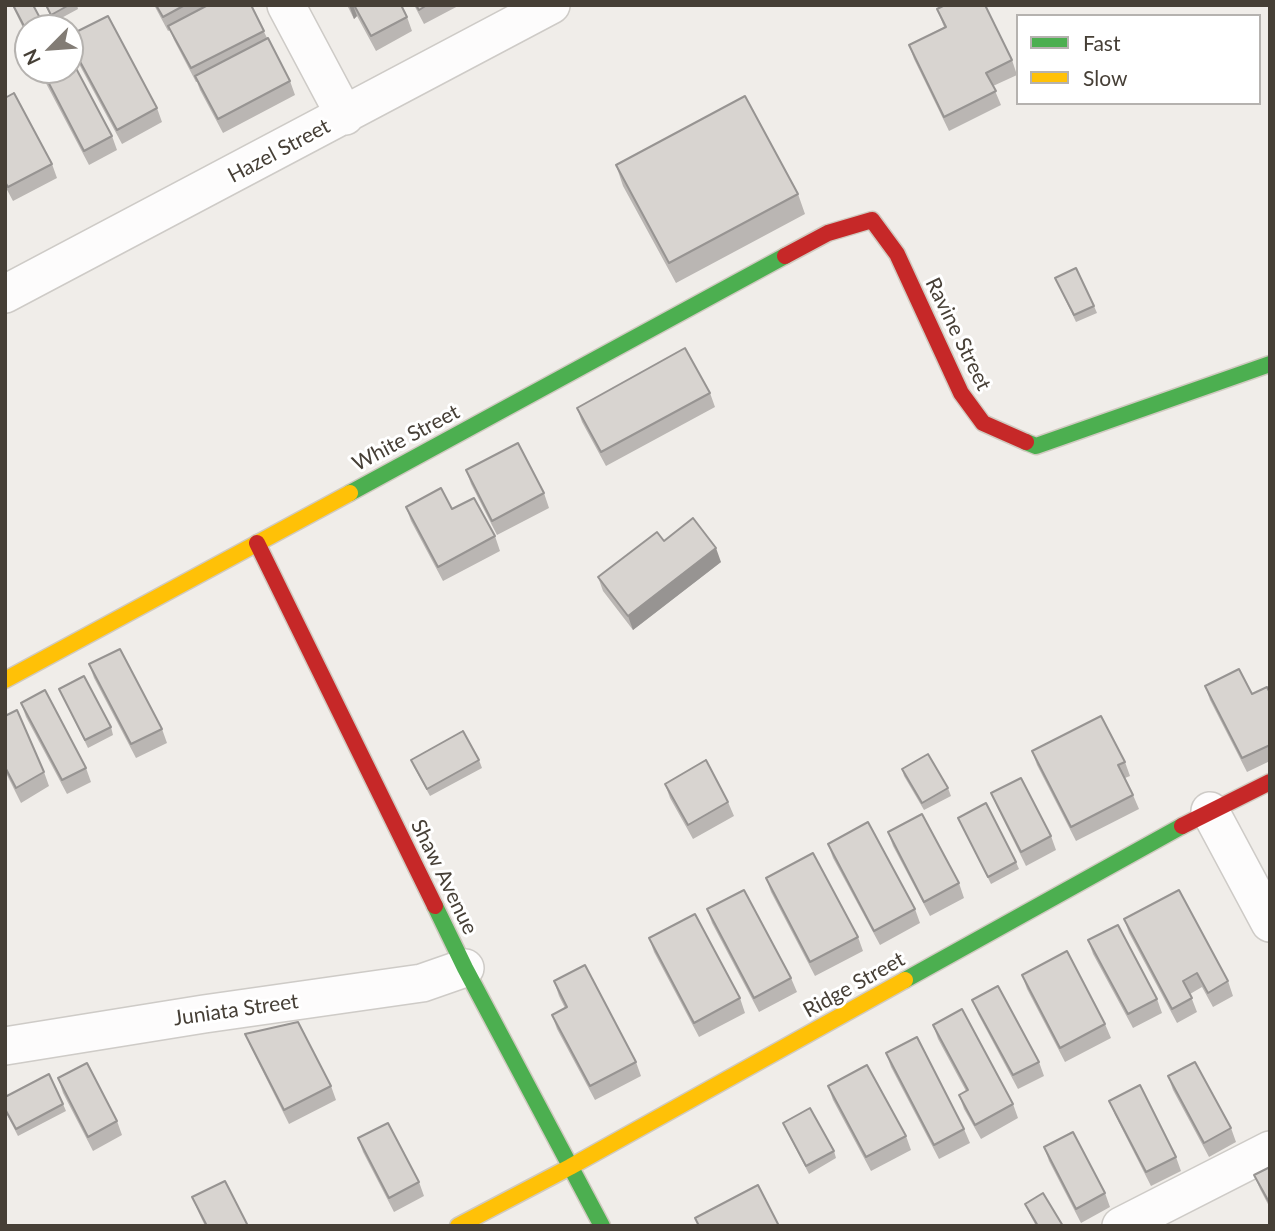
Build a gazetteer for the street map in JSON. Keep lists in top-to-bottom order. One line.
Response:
{"streets":{"street":["Hazel Street","Ravine Street","White Street","Shaw Avenue","Ridge Street","Juniata Street"]},"crossings":[["Ravine Street","White Street"],["White Street","Shaw Avenue"],["Shaw Avenue","Ridge Street"],["Shaw Avenue","Juniata Street"]],"legend":["Fast","Slow"],"north":"bottom left"}
